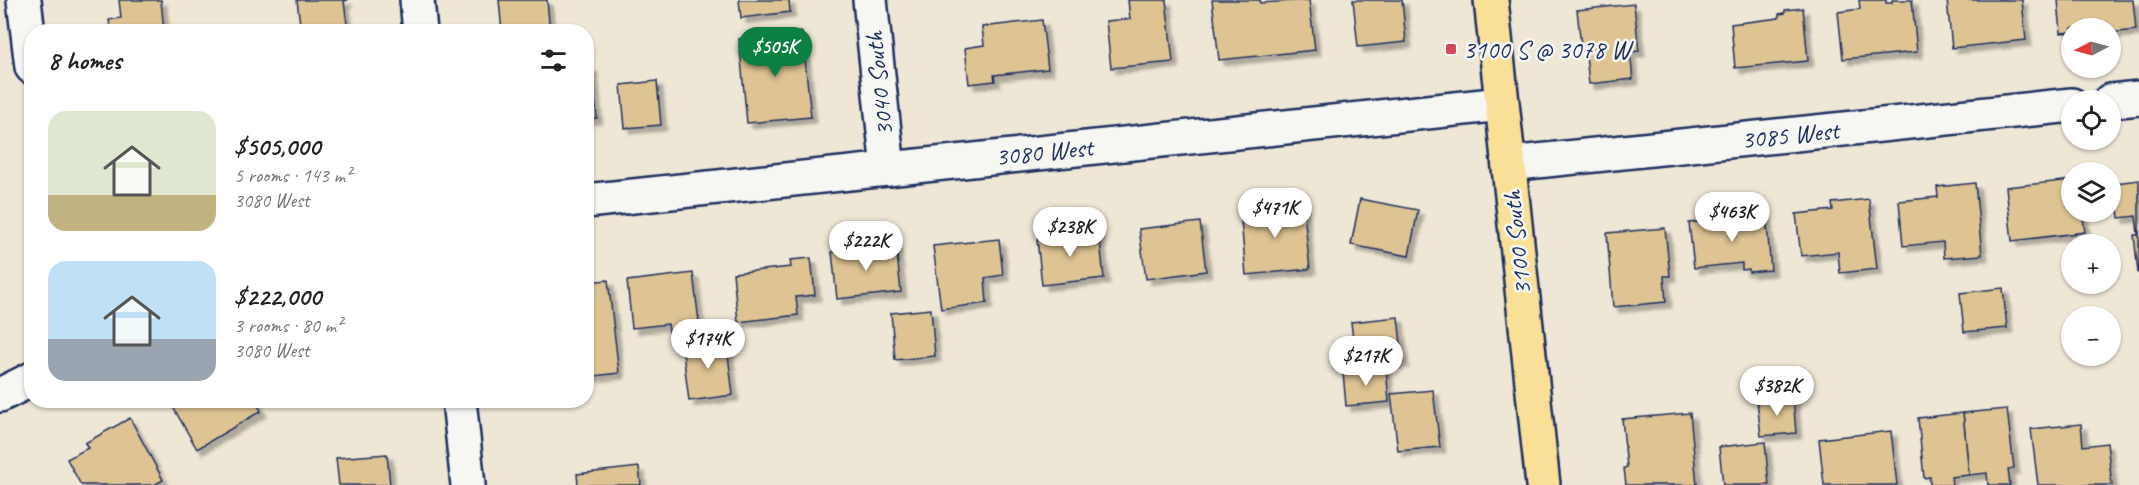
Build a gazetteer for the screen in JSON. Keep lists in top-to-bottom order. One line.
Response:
{"streets":{"main road":["3100 South"],"street":["3040 South","3085 West","3080 West"]},"crossings":[["3040 South","3080 West"],["3085 West","3100 South"],["3080 West","3100 South"]],"places":{"transit":["3100 S @ 3078 W"]},"north":"left","page":{"map_buttons":["+","−"],"heading":"8 homes","price":["$505K","$471K","$463K","$238K","$222K","$174K","$217K","$382K"],"list":[{"name":"$505,000","note":"5 rooms · 143 m² · 3080 West"},{"name":"$222,000","note":"3 rooms · 80 m² · 3080 West"}]}}
